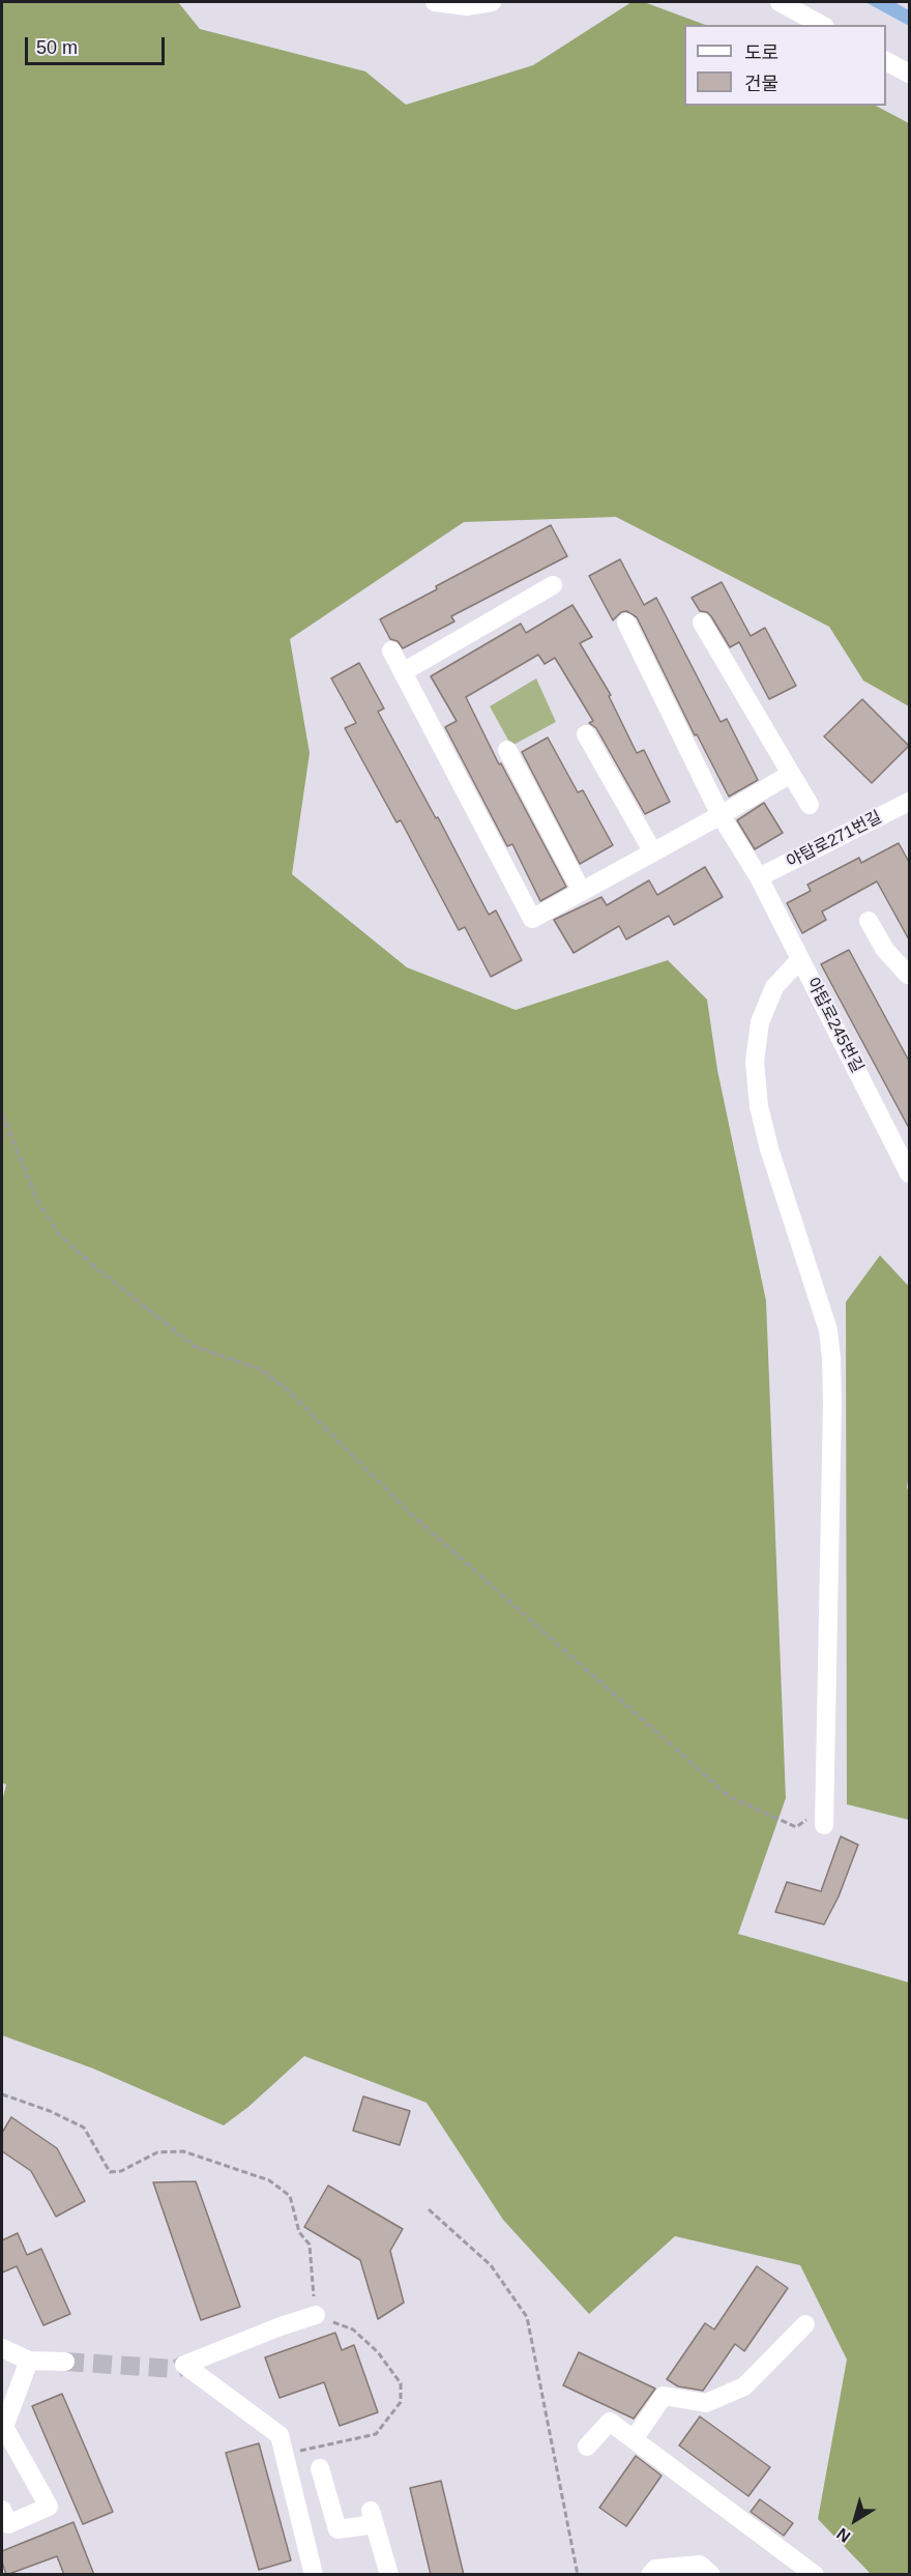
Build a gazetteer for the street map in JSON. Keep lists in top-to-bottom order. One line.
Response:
{"streets":{"street":["야탑로271번길","야탑로245번길"]},"crossings":[["야탑로271번길","야탑로245번길"]],"legend":["도로","건물"],"scale_bar":"50 m","north":"bottom left"}
